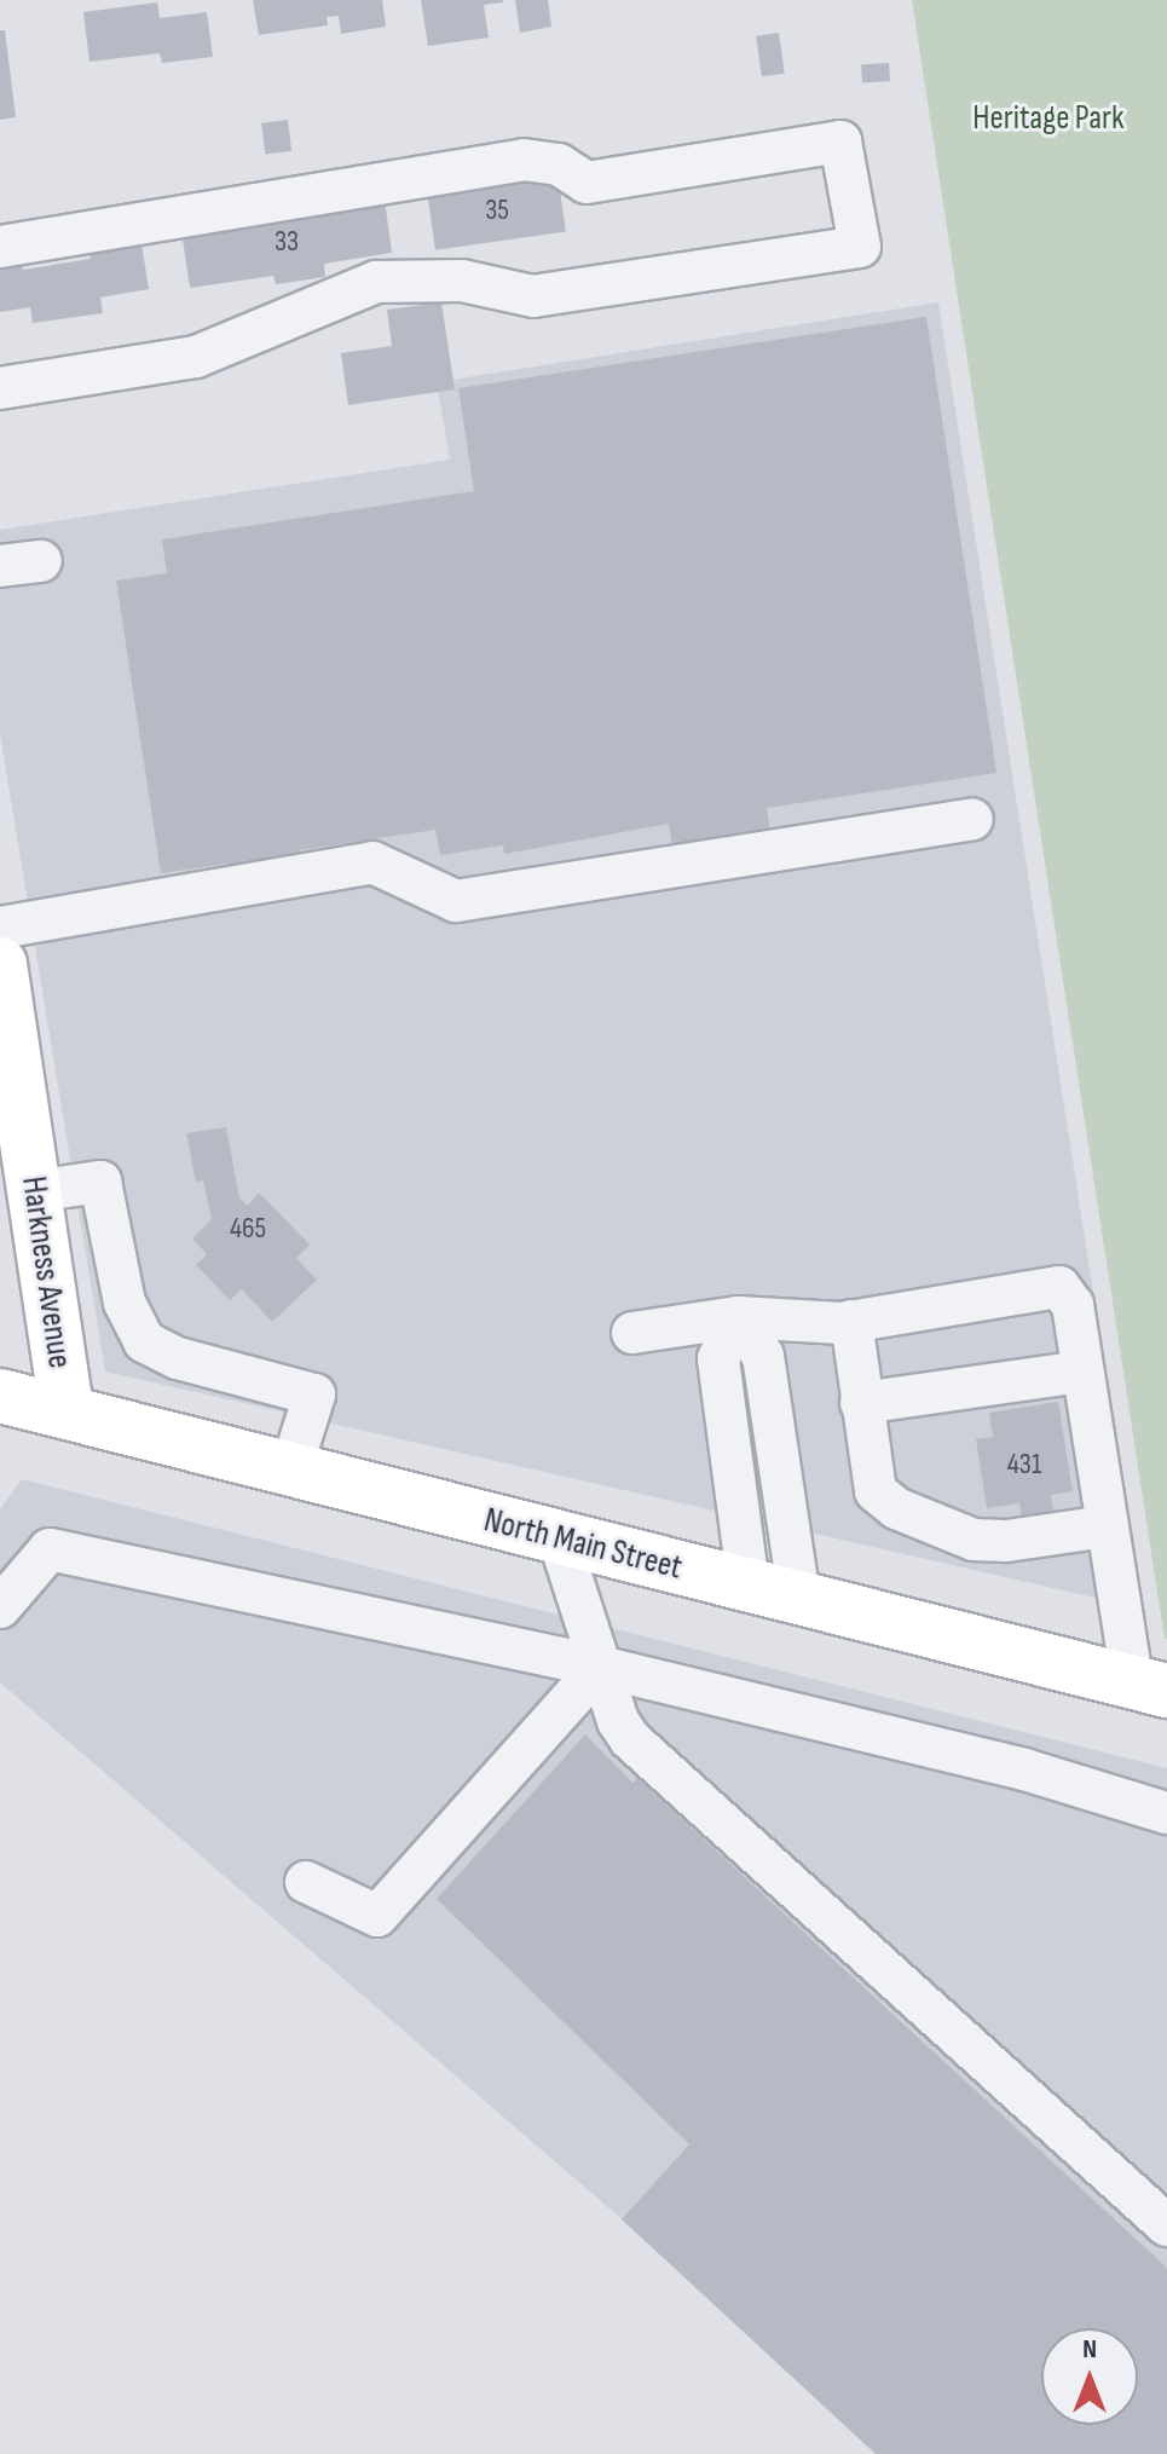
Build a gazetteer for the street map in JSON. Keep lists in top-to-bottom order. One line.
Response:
{"streets":{"main road":["Harkness Avenue","North Main Street"]},"crossings":[["Harkness Avenue","North Main Street"]],"parks":["Heritage Park"],"house_numbers":["35","33","465","431"],"north":"top"}
